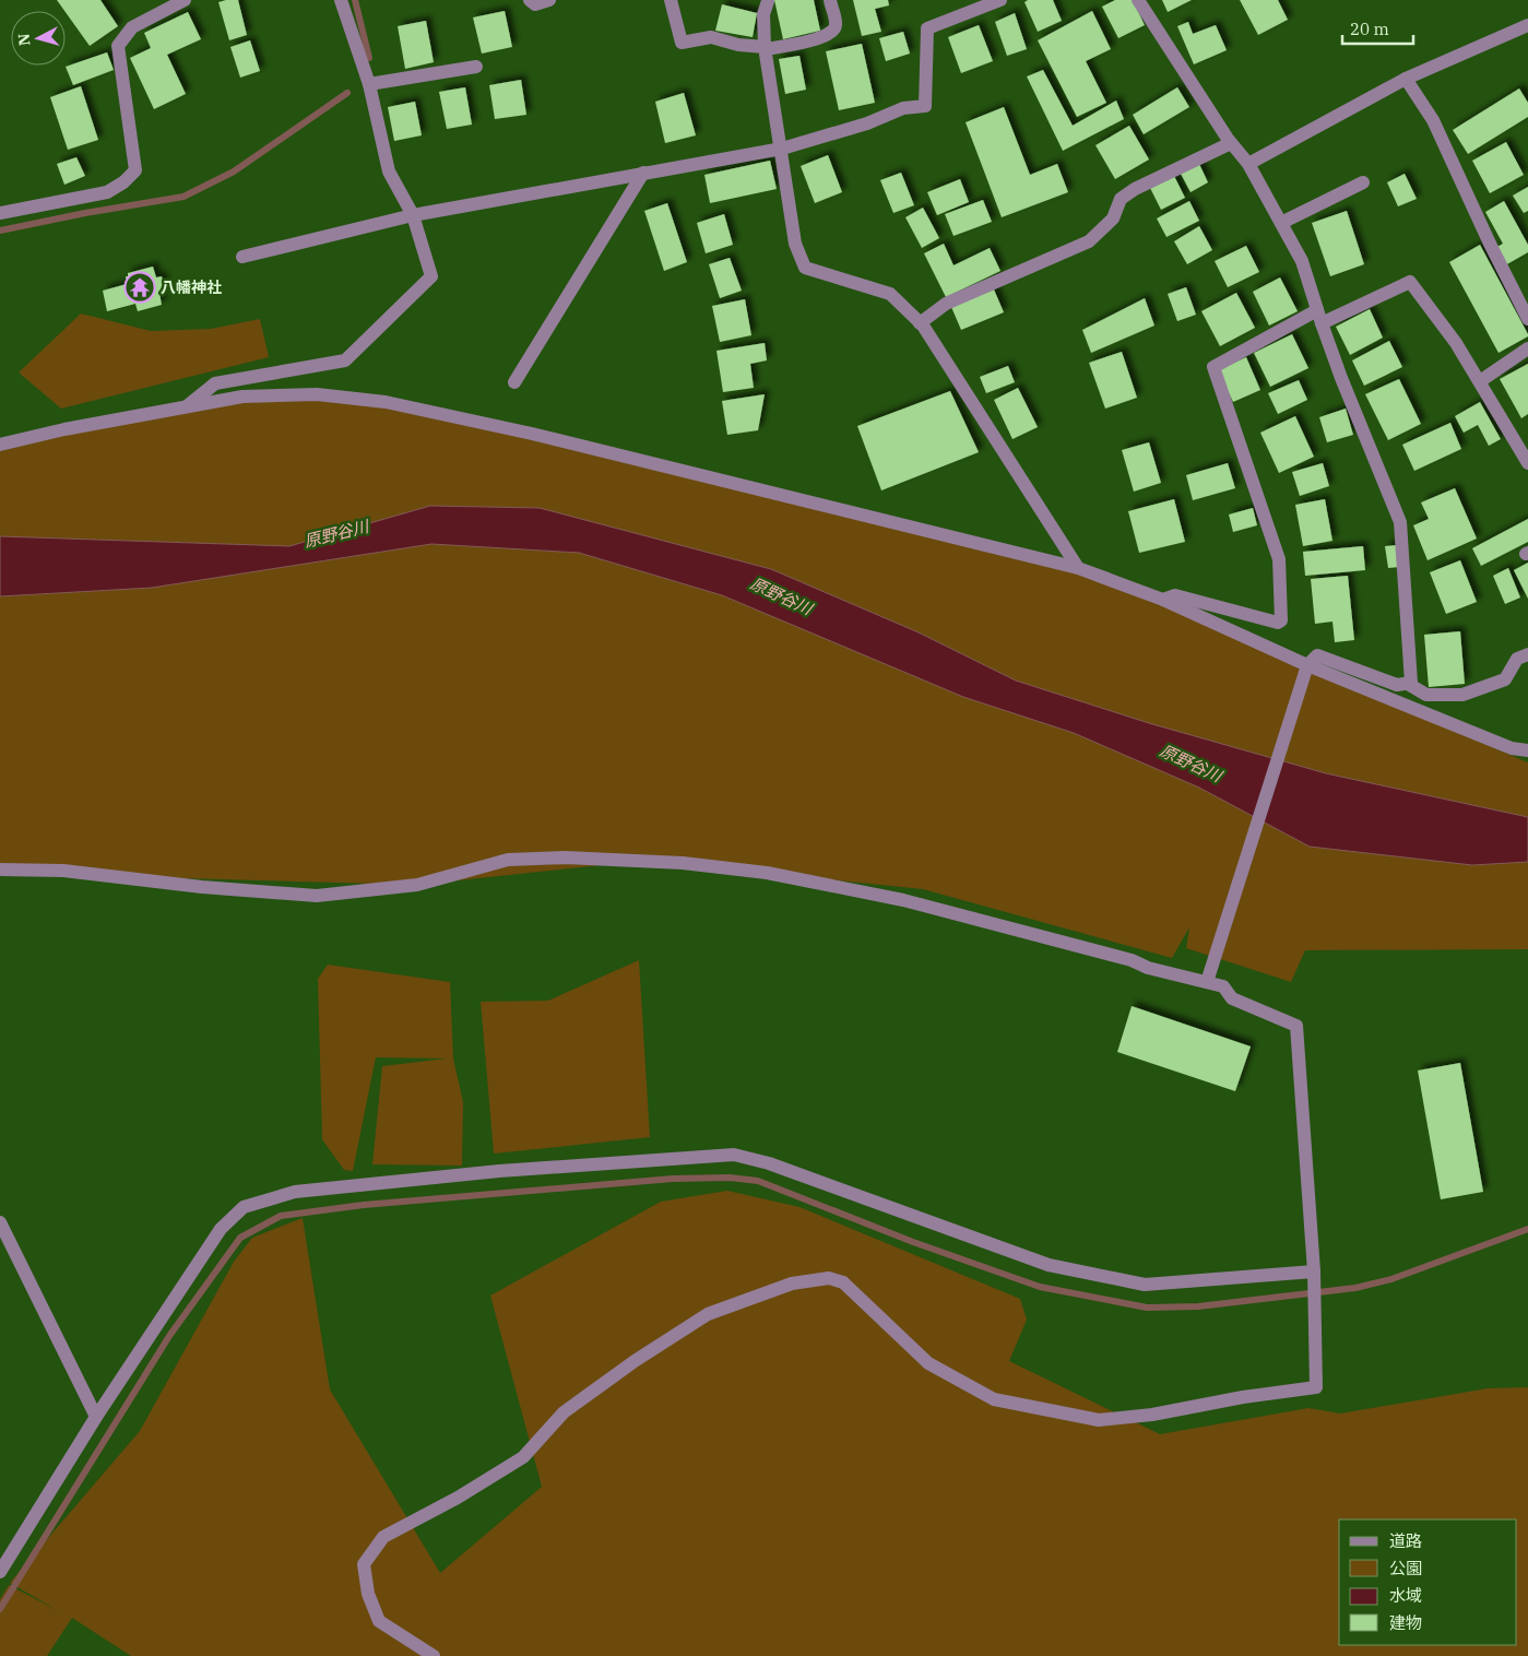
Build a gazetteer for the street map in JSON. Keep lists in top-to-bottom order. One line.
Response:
{"water":["原野谷川"],"places":{"temple":["八幡神社"]},"legend":["道路","公園","水域","建物"],"scale_bar":"20 m","north":"left"}
